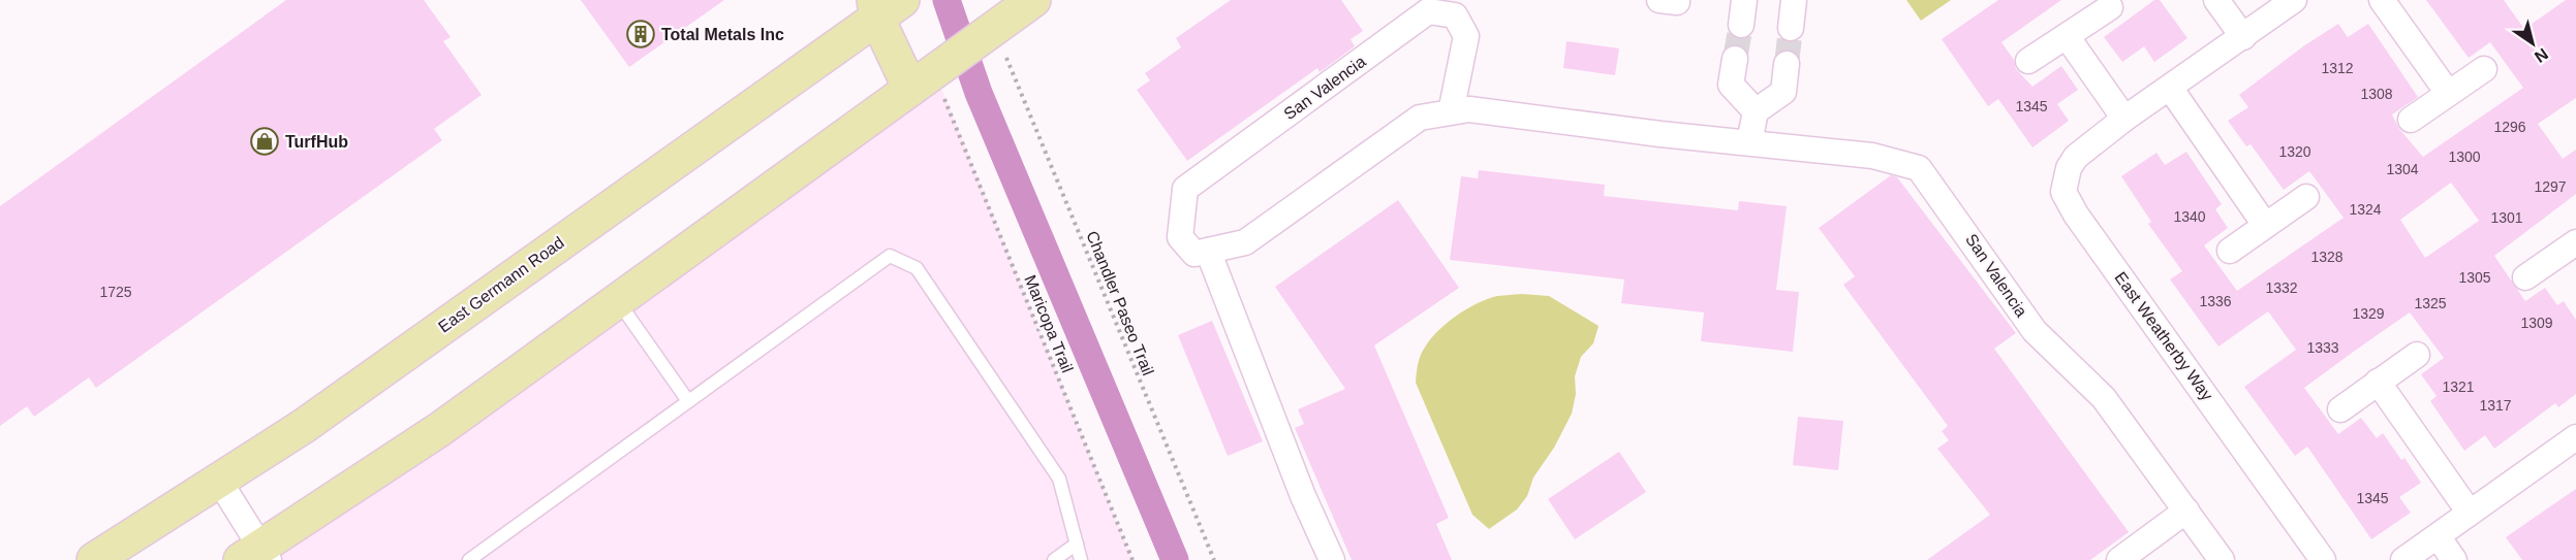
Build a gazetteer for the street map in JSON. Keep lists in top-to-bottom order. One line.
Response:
{"streets":{"main road":["East Germann Road"],"street":["San Valencia","East Weatherby Way"],"path":["Chandler Paseo Trail","Maricopa Trail"]},"places":{"building":["Total Metals Inc"],"shop":["TurfHub"]},"house_numbers":["1312","1308","1345","1296","1320","1300","1304","1297","1324","1340","1301","1328","1305","1332","1725","1336","1325","1329","1309","1333","1321","1317","1345"],"north":"bottom right"}
